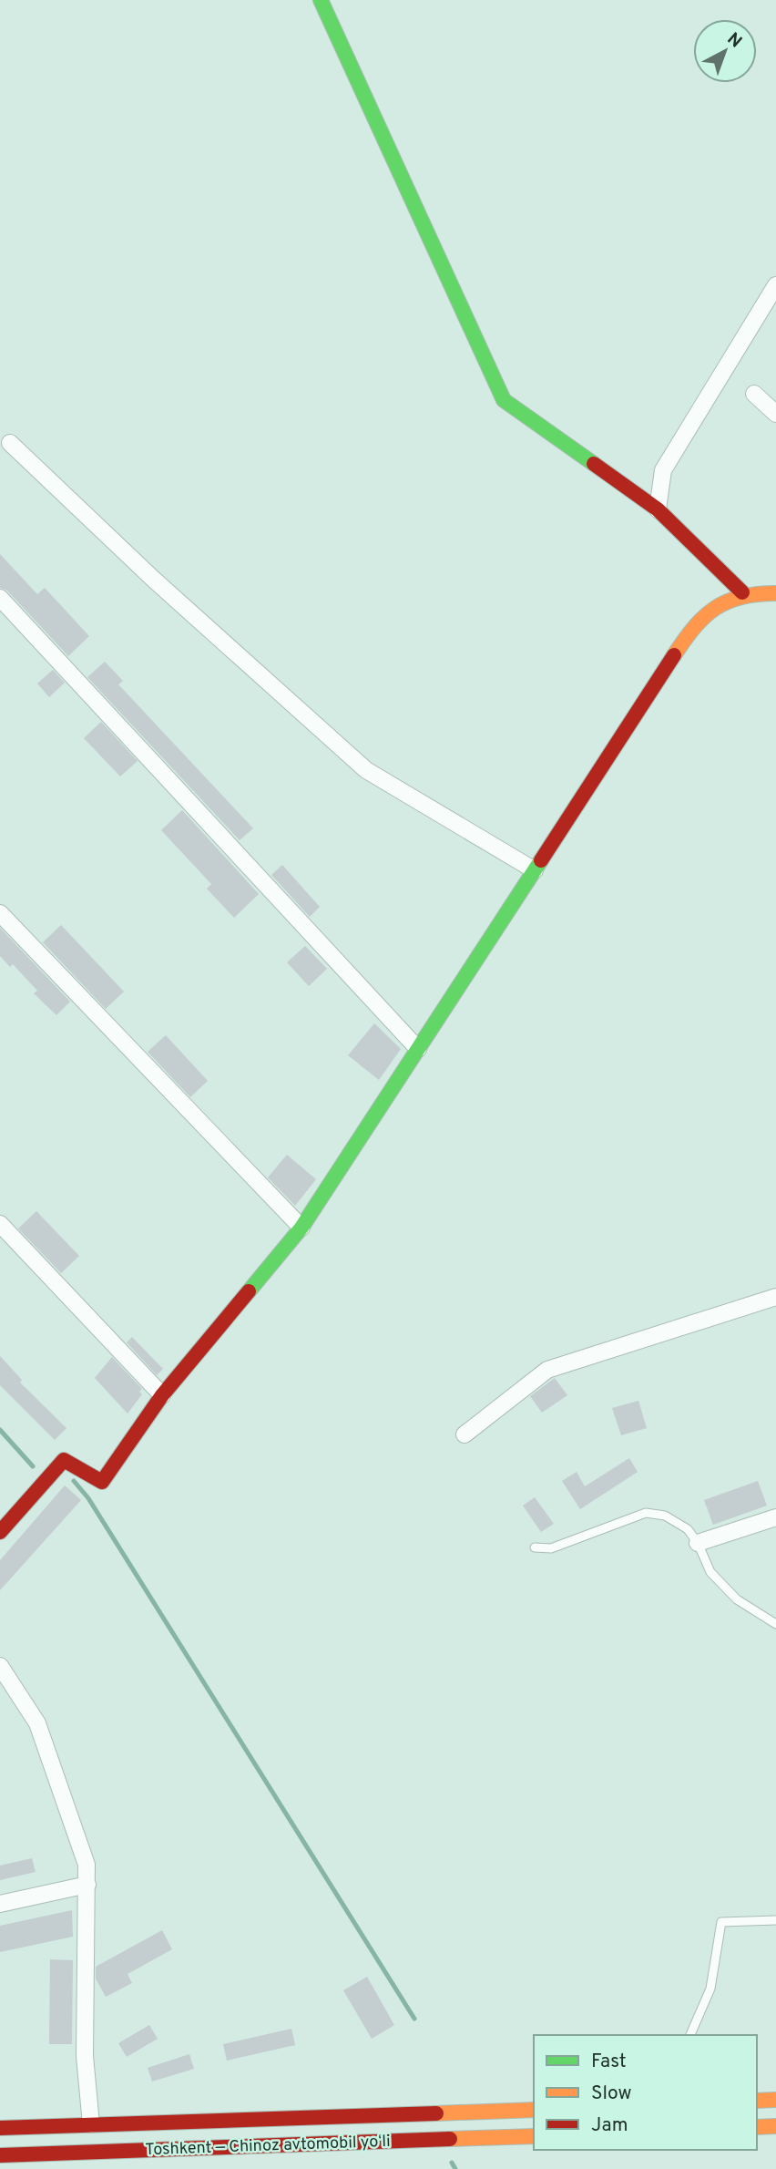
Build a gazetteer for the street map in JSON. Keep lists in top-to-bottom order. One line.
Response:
{"streets":{"main road":["Toshkent — Chinoz avtomobil yoʻli"]},"legend":["Fast","Slow","Jam"],"north":"top right"}
